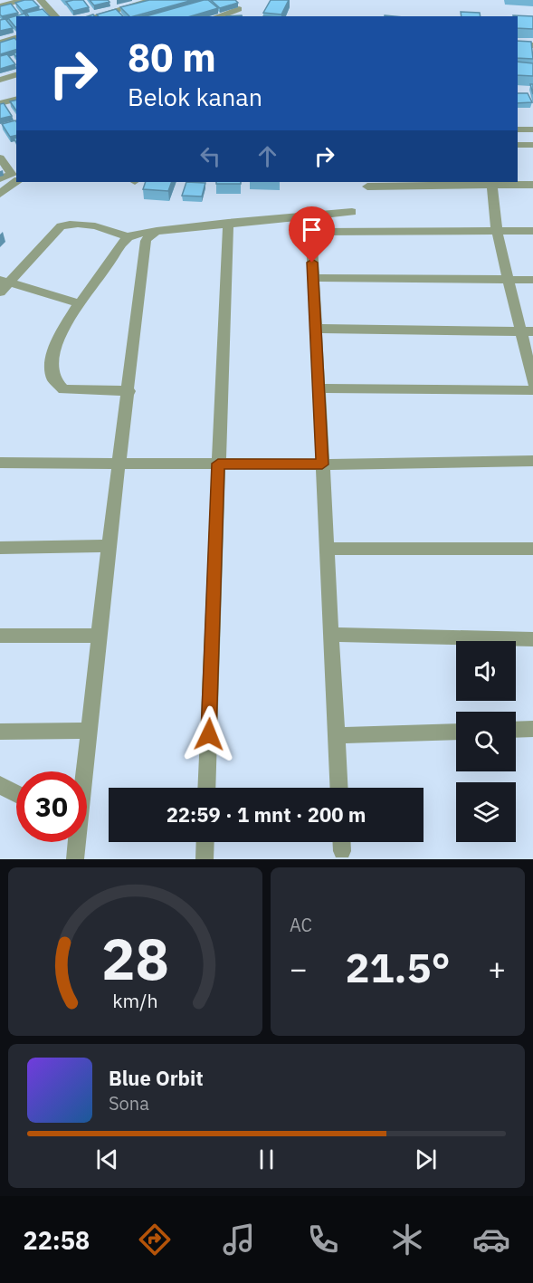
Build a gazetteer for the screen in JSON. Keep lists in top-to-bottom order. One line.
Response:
{"page":{"turn":["80 m","Belok kanan"],"limit":"30","trip":"22:59 · 1 mnt · 200 m","tile":"AC","heat":["−","21.5°","+"],"song":["Blue Orbit","Sona"],"tabs":"22:58","gauge":["28","km/h"]}}
